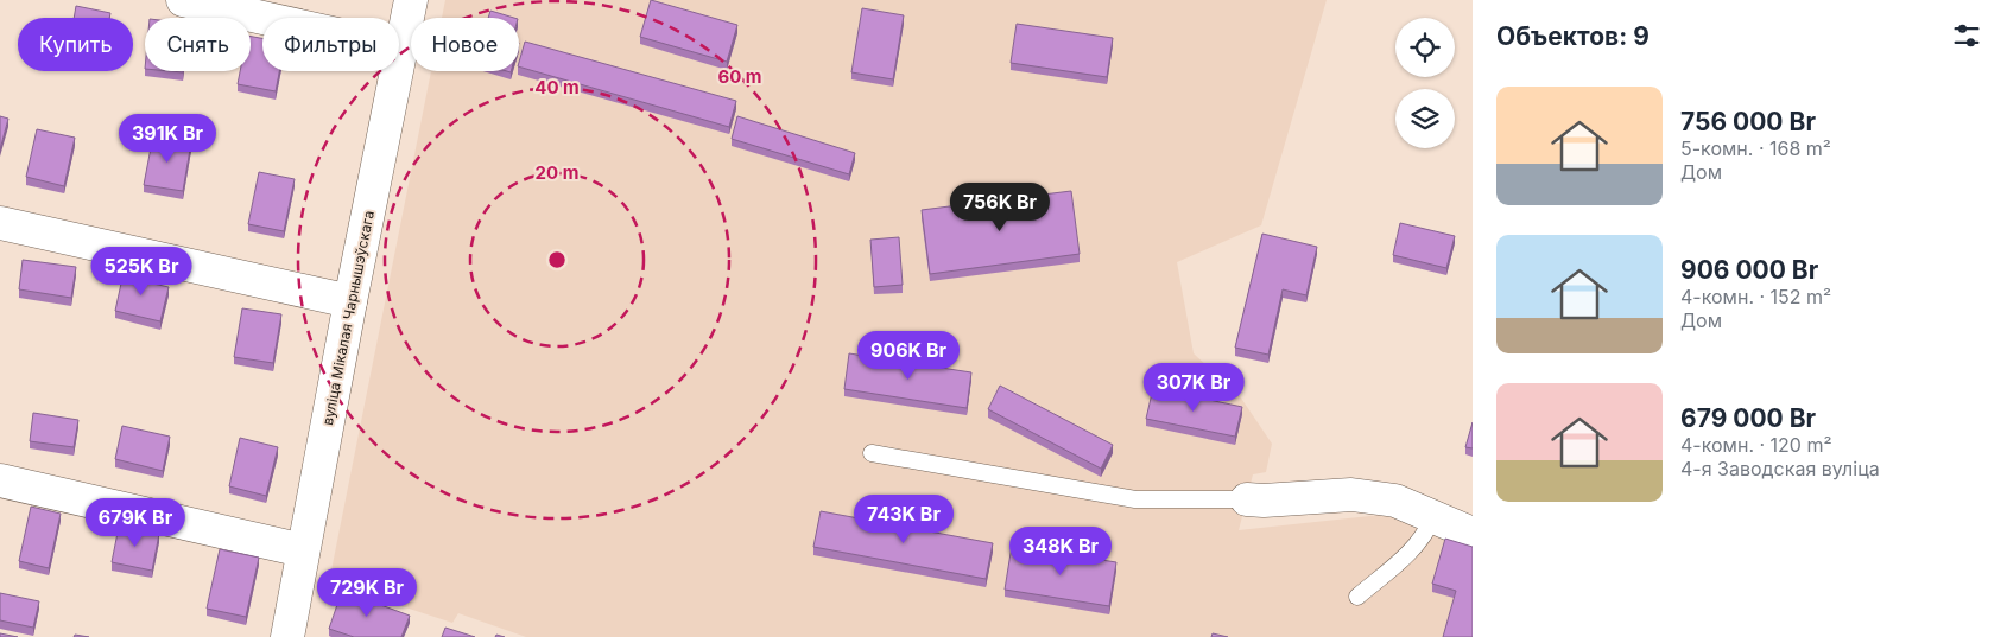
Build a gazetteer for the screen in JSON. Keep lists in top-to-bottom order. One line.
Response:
{"streets":{"street":["вуліца Мікалая Чарнышэўскага"]},"page":{"heading":"Объектов: 9","chip":["Купить","Снять","Фильтры","Новое"],"list":[{"name":"756 000 Br","note":"5-комн. · 168 m² · Дом"},{"name":"906 000 Br","note":"4-комн. · 152 m² · Дом"},{"name":"679 000 Br","note":"4-комн. · 120 m² · 4-я Заводская вуліца"}],"price":["391K Br","756K Br","525K Br","906K Br","307K Br","743K Br","679K Br","348K Br","729K Br"]},"rings":["60 m","40 m","20 m"]}
